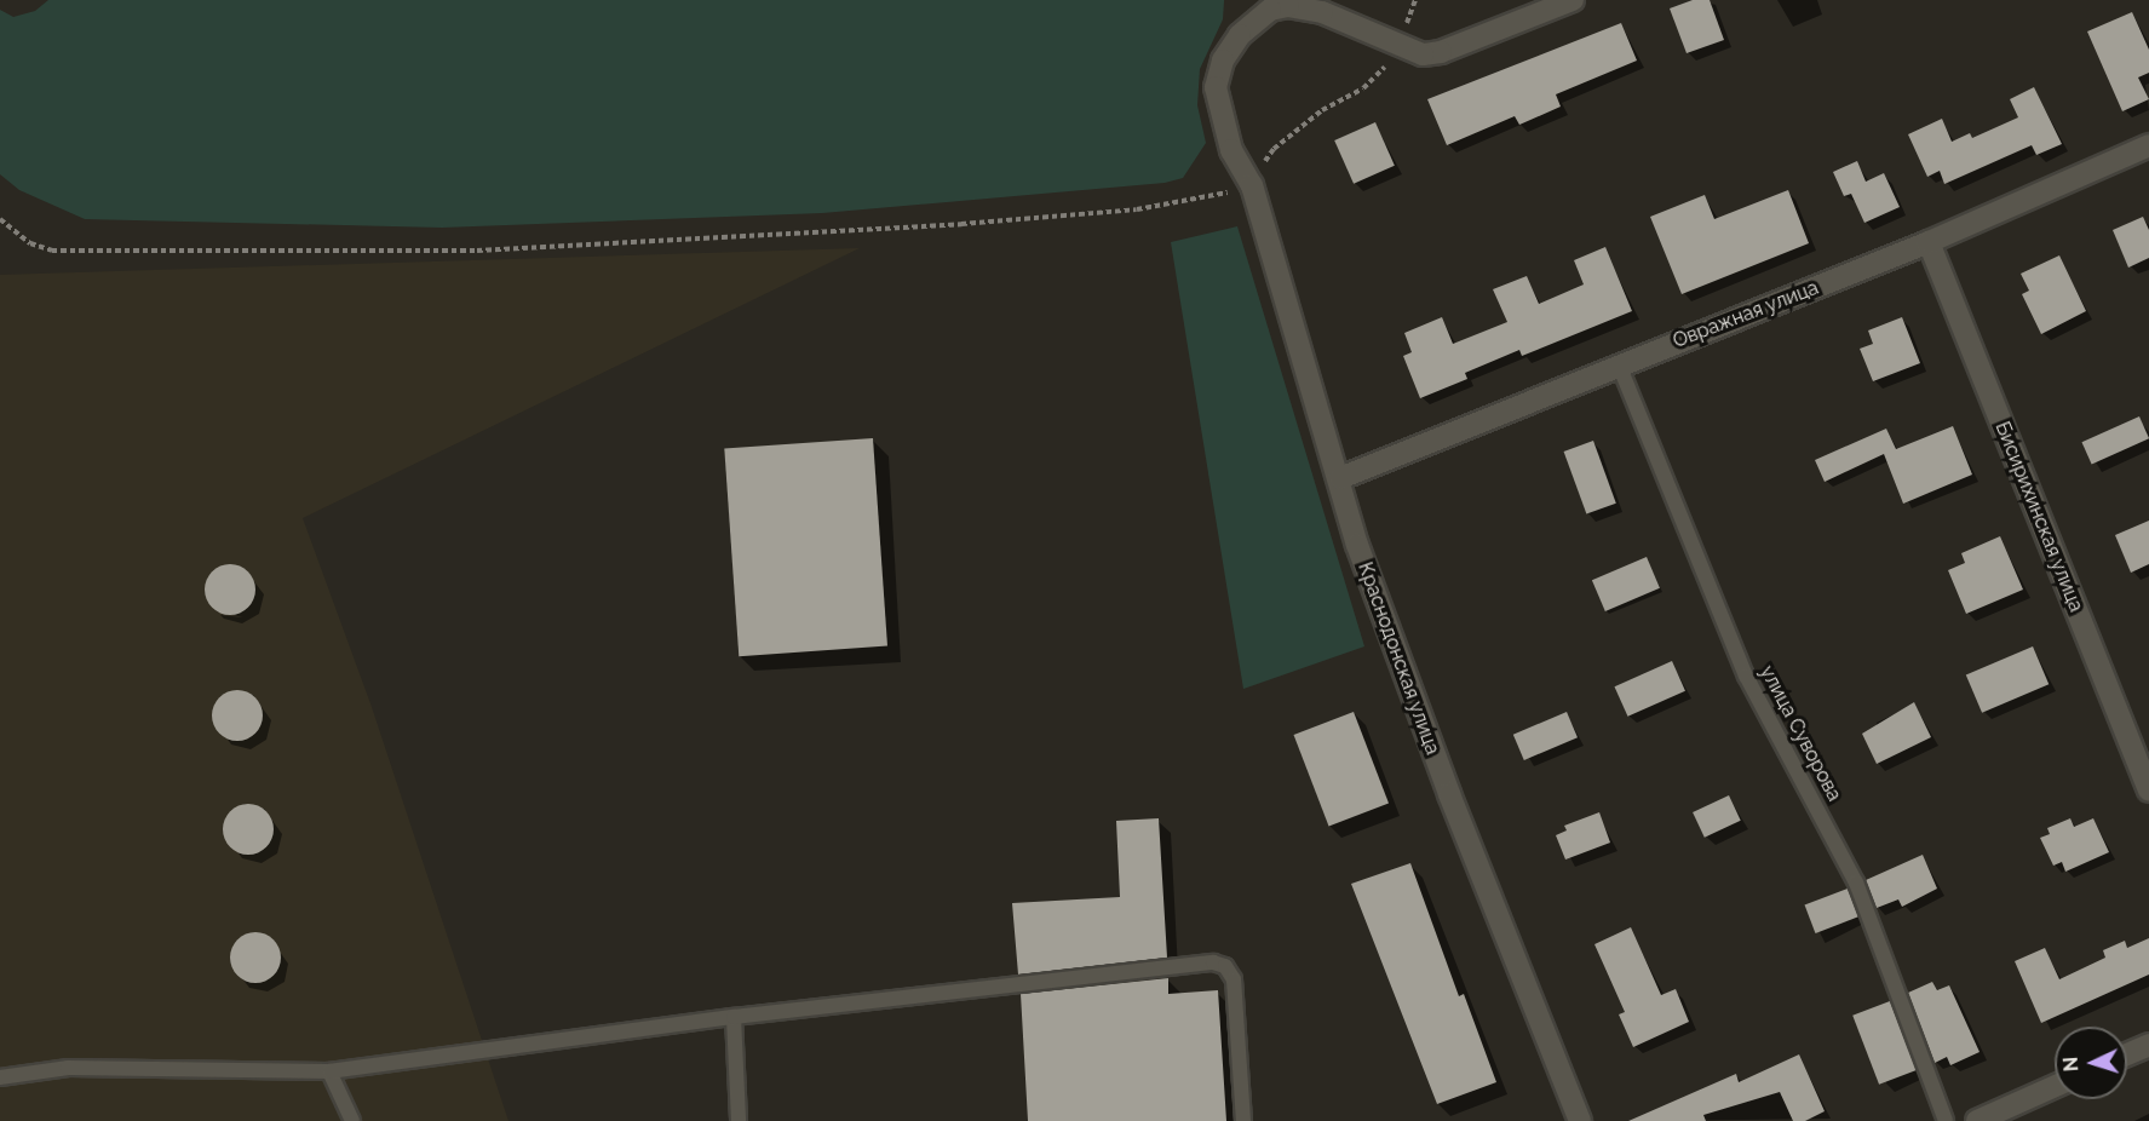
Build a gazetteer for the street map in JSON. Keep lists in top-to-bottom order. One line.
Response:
{"streets":{"street":["Овражная улица","Бисирихинская улица","Краснодонская улица"],"lane":["улица Суворова"]},"crossings":[["Овражная улица","Бисирихинская улица"],["Овражная улица","Краснодонская улица"],["Овражная улица","улица Суворова"]],"north":"left"}
